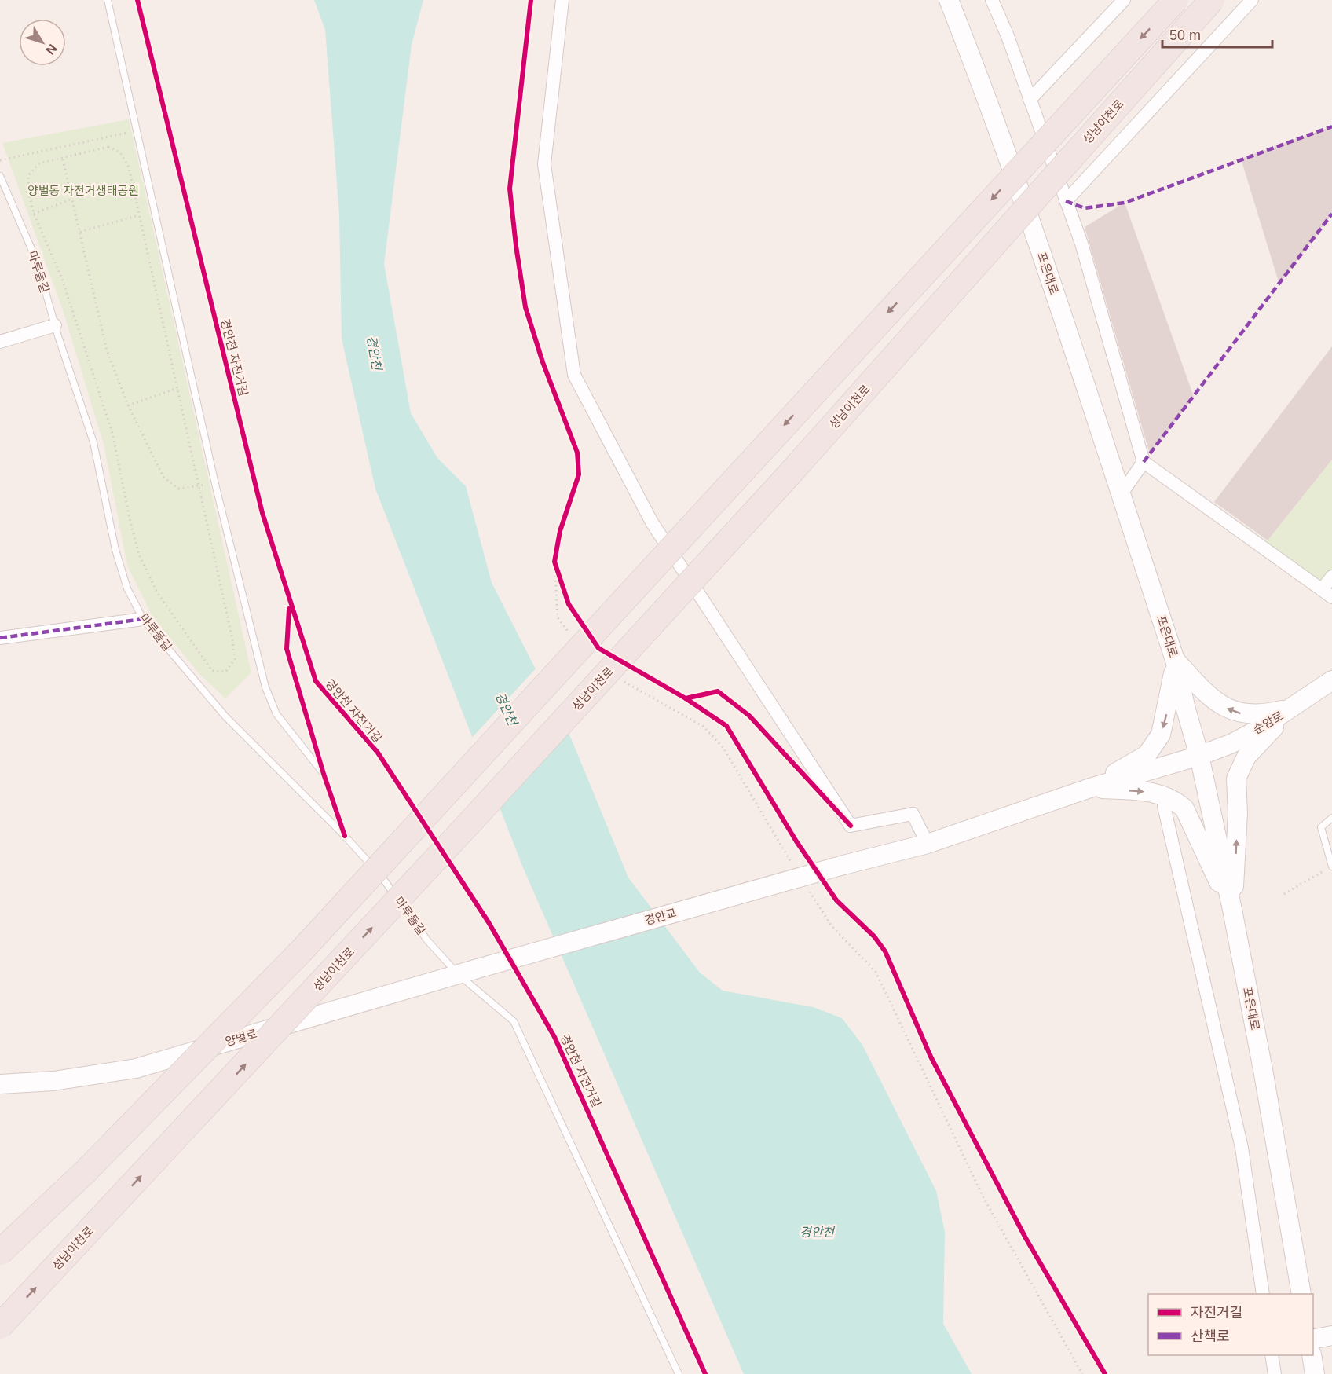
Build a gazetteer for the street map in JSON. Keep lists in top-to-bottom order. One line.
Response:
{"streets":{"highway":["성남이천로"],"street":["포은대로","순암로","경안교","양벌로"],"lane":["마루들길"],"cycle path":["경안천 자전거길"]},"crossings":[["마루들길","양벌로"],["포은대로","순암로"],["순암로","경안교"],["경안교","양벌로"]],"water":["경안천"],"parks":["양벌동 자전거생태공원"],"legend":["자전거길","산책로"],"scale_bar":"50 m","north":"bottom right"}
